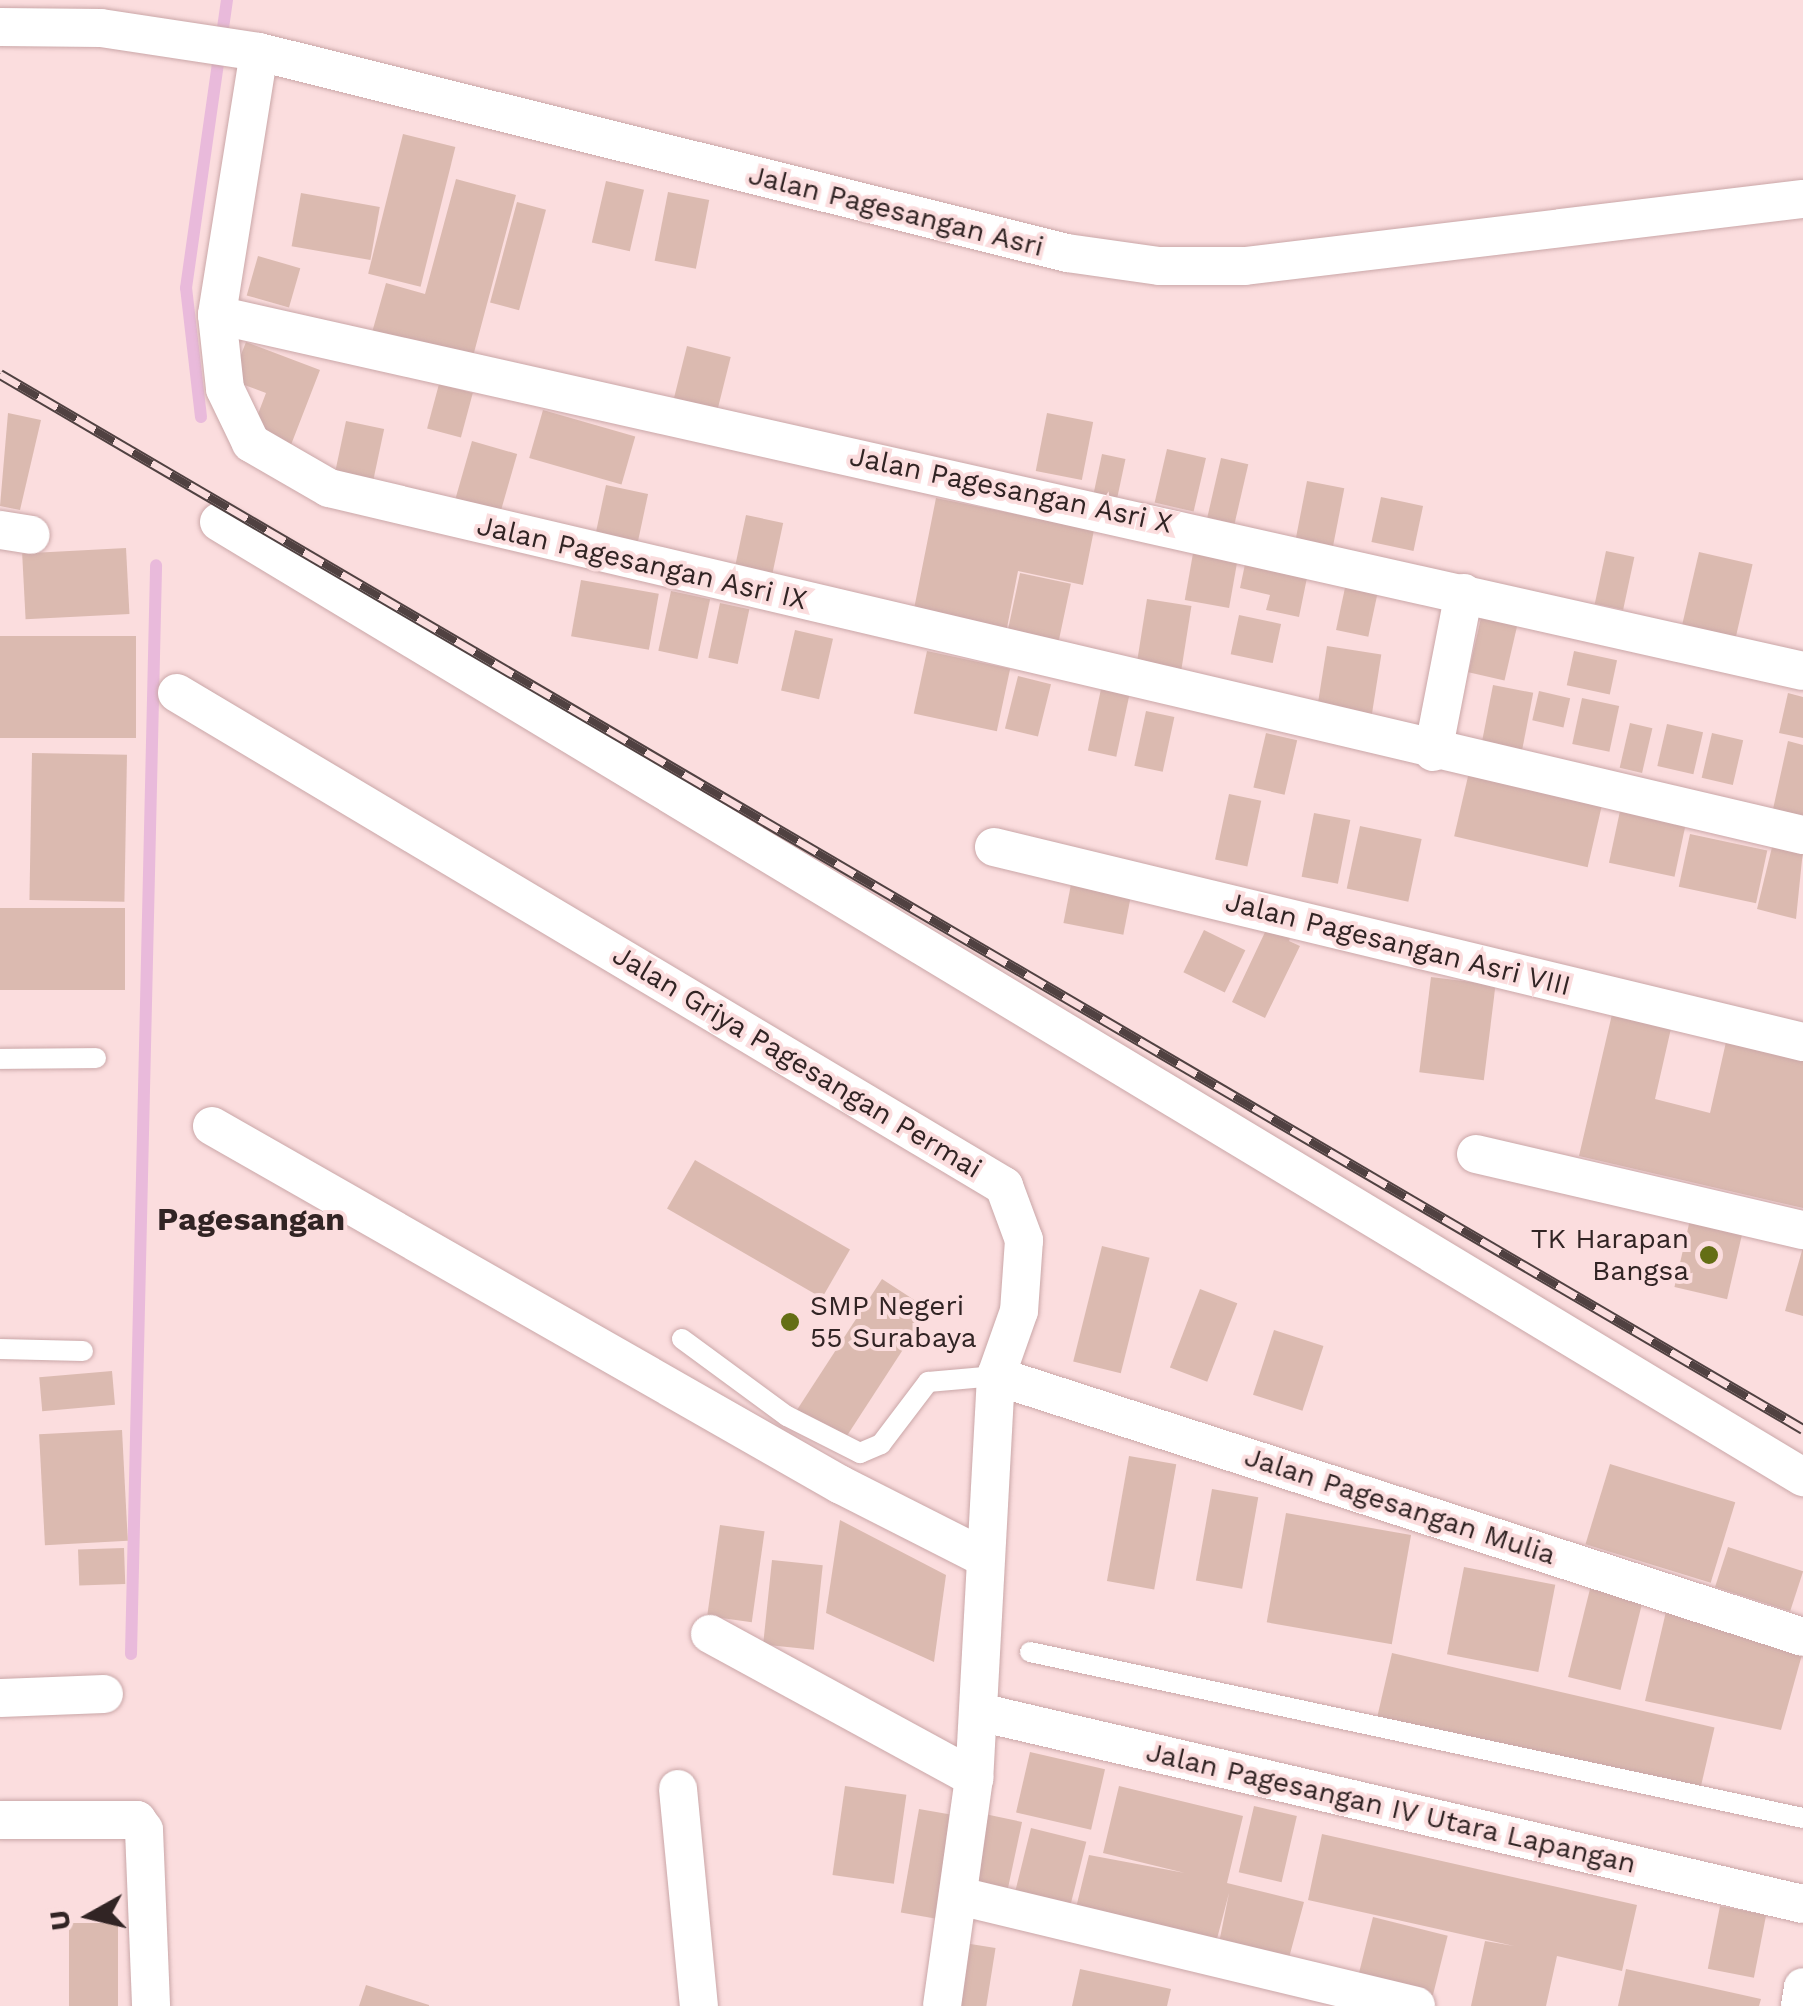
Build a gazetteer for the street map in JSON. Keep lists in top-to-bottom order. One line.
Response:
{"streets":{"street":["Jalan Pagesangan Asri","Jalan Pagesangan Asri X","Jalan Pagesangan Asri IX","Jalan Pagesangan Asri VIII","Jalan Griya Pagesangan Permai","Jalan Pagesangan Mulia","Jalan Pagesangan IV Utara Lapangan"]},"crossings":[["Jalan Pagesangan Asri","Jalan Pagesangan Asri IX"],["Jalan Pagesangan Asri X","Jalan Pagesangan Asri IX"],["Jalan Griya Pagesangan Permai","Jalan Pagesangan Mulia"],["Jalan Griya Pagesangan Permai","Jalan Pagesangan IV Utara Lapangan"]],"districts":["Pagesangan"],"places":["TK Harapan Bangsa","SMP Negeri 55 Surabaya"],"north":"left"}
